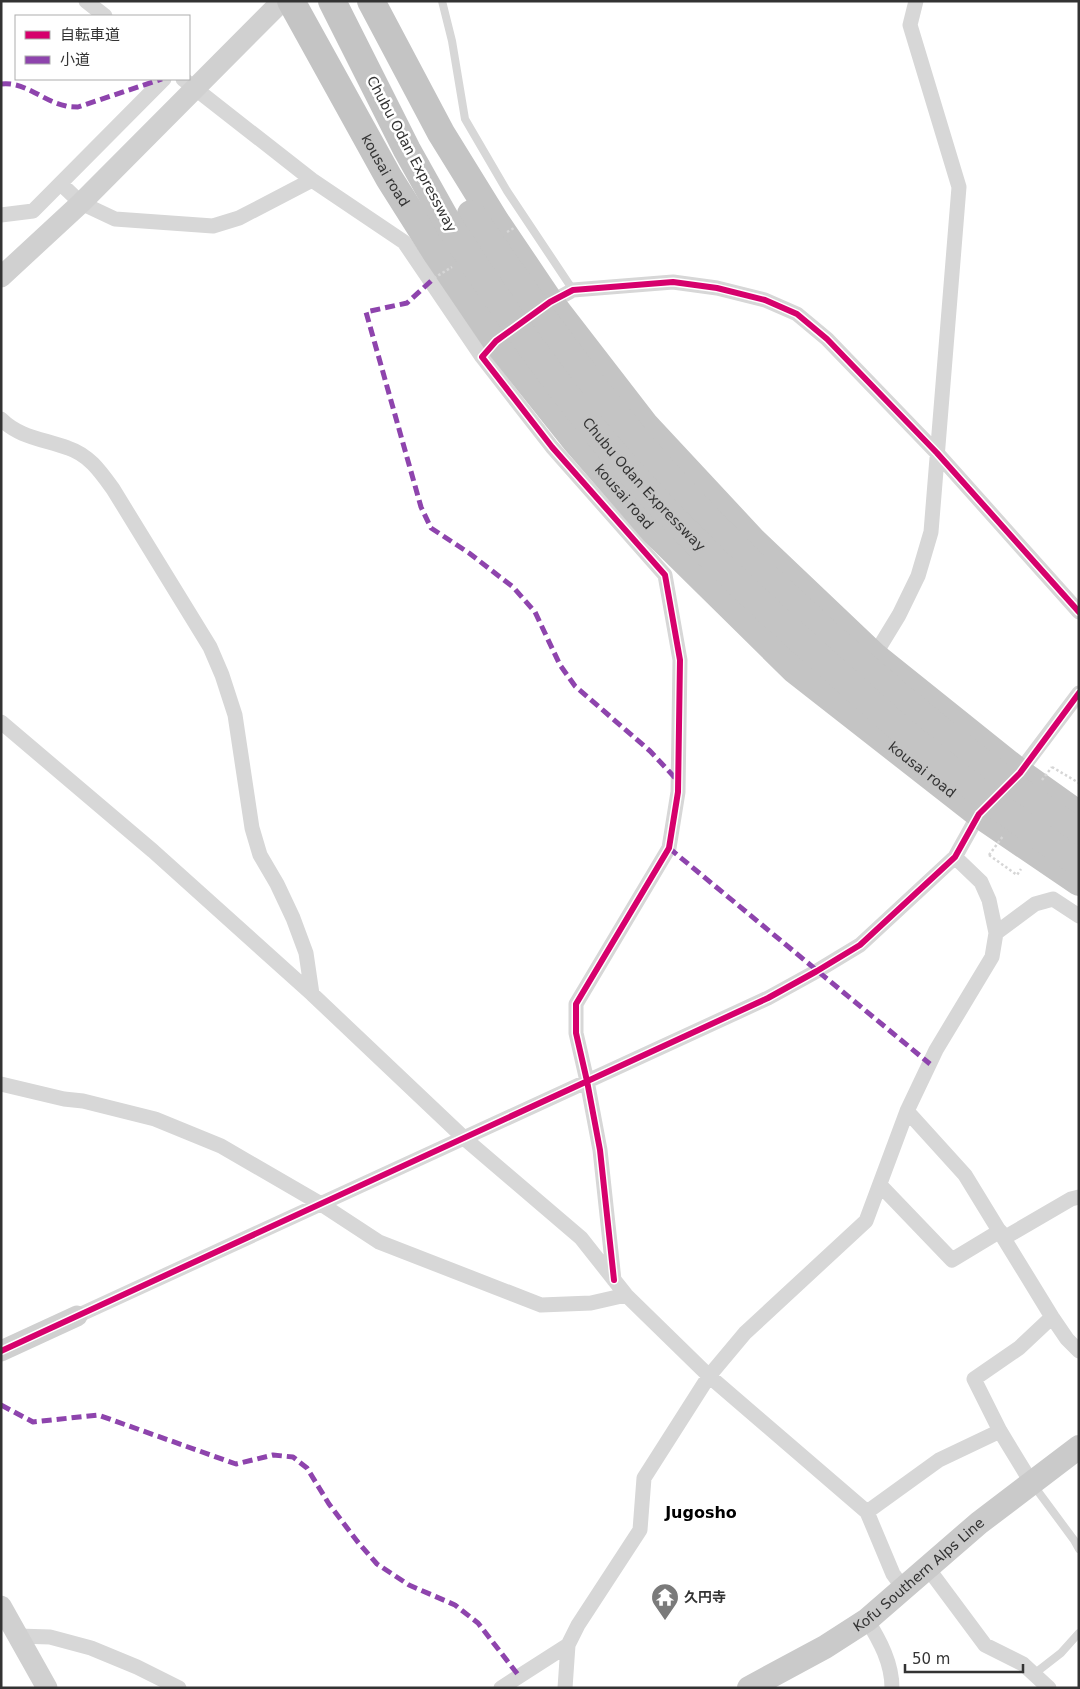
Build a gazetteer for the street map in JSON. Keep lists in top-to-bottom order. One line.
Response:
{"streets":{"highway":["Chubu Odan Expressway","kousai road"],"main road":["Kofu Southern Alps Line"]},"districts":["Jugosho"],"places":{"temple":["久円寺"]},"legend":["自転車道","小道"],"scale_bar":"50 m"}
